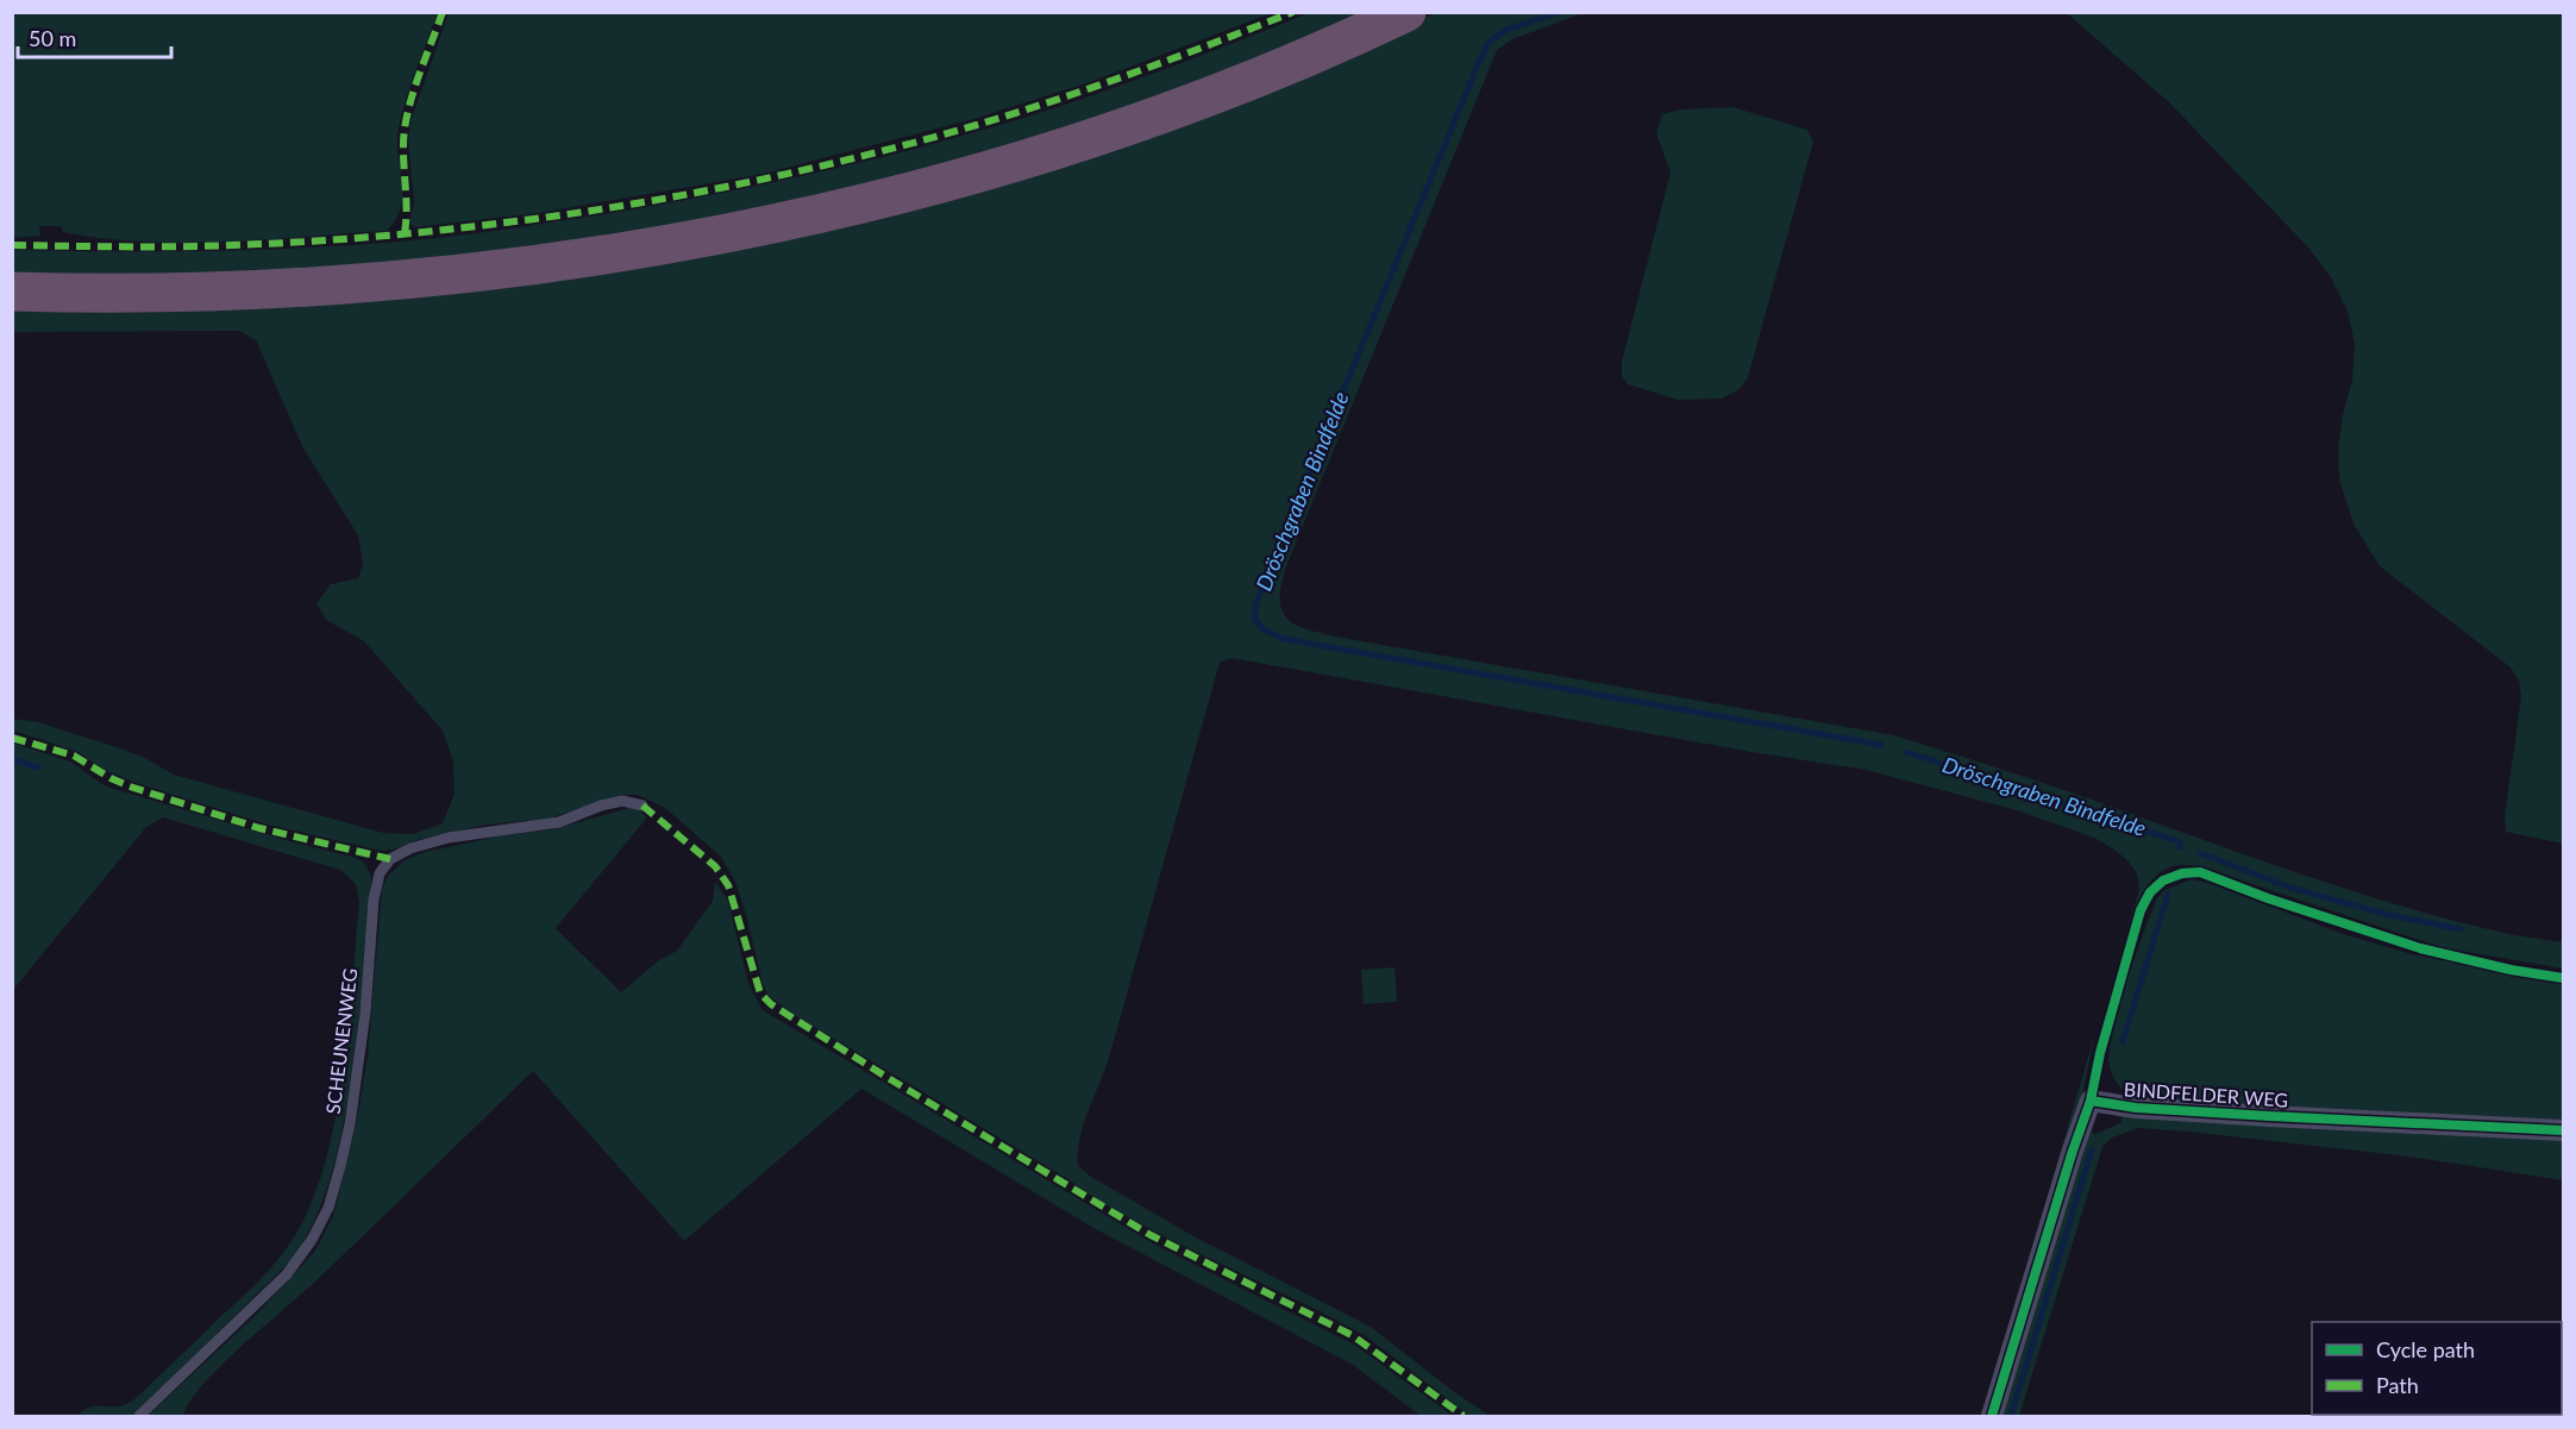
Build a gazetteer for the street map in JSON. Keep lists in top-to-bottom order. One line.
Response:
{"streets":{"street":["BINDFELDER WEG"],"lane":["SCHEUNENWEG"]},"water":["Dröschgraben Bindfelde"],"legend":["Cycle path","Path"],"scale_bar":"50 m"}
